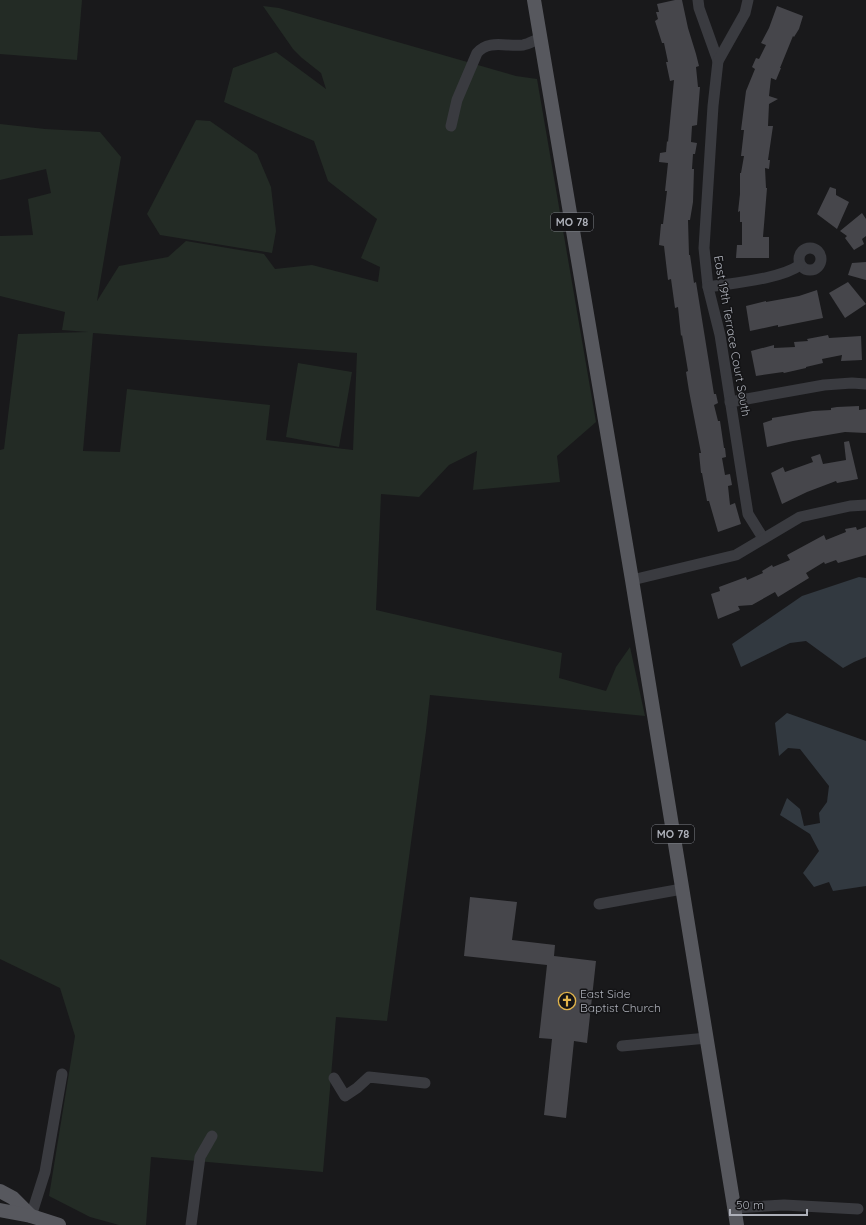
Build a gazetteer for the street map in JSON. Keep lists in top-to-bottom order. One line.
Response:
{"streets":{"main road":["MO 78"],"street":["East 19th Terrace Court South"]},"places":{"church":["East Side Baptist Church"]},"scale_bar":"50 m"}
